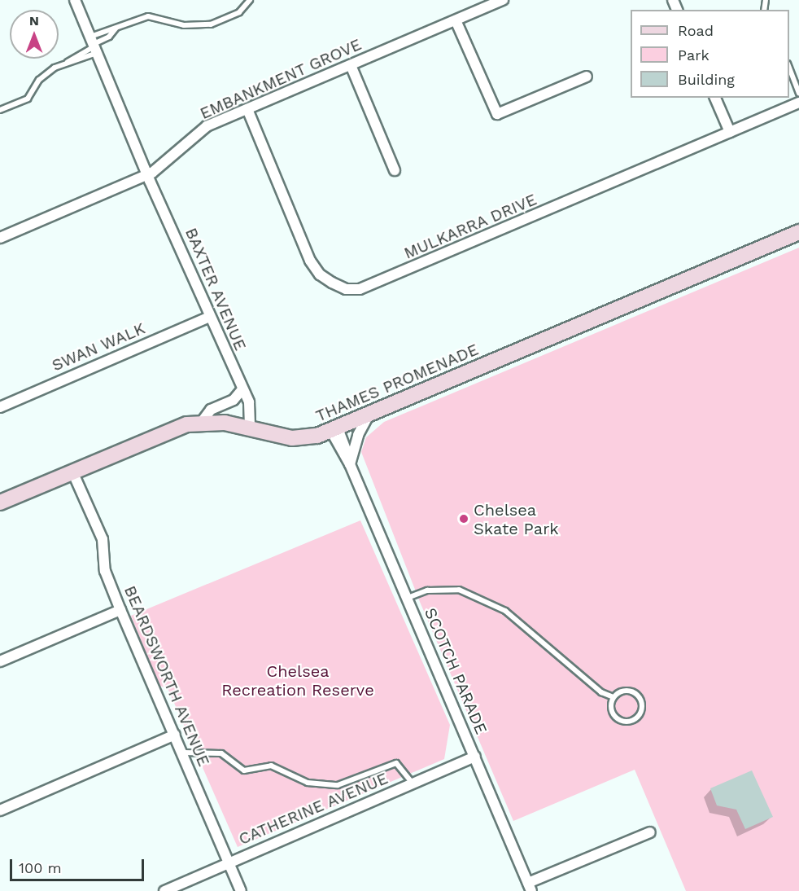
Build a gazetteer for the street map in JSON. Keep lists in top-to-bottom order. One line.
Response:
{"streets":{"main road":["THAMES PROMENADE"],"street":["EMBANKMENT GROVE","MULKARRA DRIVE","BAXTER AVENUE","SWAN WALK","SCOTCH PARADE","BEARDSWORTH AVENUE","CATHERINE AVENUE"]},"crossings":[["EMBANKMENT GROVE","MULKARRA DRIVE"],["EMBANKMENT GROVE","BAXTER AVENUE"],["BAXTER AVENUE","SWAN WALK"],["BAXTER AVENUE","THAMES PROMENADE"],["THAMES PROMENADE","SCOTCH PARADE"],["THAMES PROMENADE","BEARDSWORTH AVENUE"],["SCOTCH PARADE","CATHERINE AVENUE"],["BEARDSWORTH AVENUE","CATHERINE AVENUE"]],"parks":["Chelsea Recreation Reserve"],"places":["Chelsea Skate Park"],"legend":["Road","Park","Building"],"scale_bar":"100 m","north":"top"}
